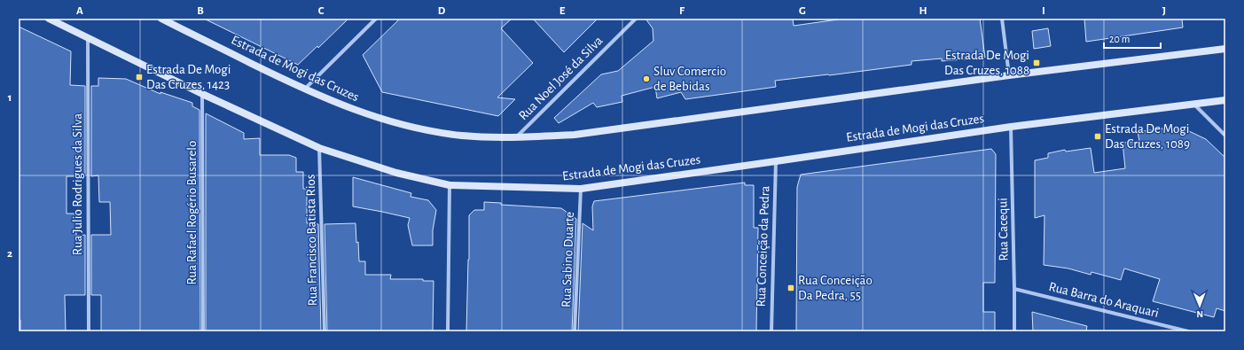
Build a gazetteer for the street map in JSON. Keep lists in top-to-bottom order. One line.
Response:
{"streets":{"main road":["Estrada de Mogi das Cruzes"],"street":["Rua Noel José da Silva","Rua Julio Rodrigues da Silva","Rua Rafael Rogério Busarelo","Rua Cacequi","Rua Francisco Batista Rios","Rua Conceição da Pedra","Rua Sabino Duarte","Rua Barra do Araquari"]},"crossings":[["Estrada de Mogi das Cruzes","Rua Noel José da Silva"],["Estrada de Mogi das Cruzes","Rua Julio Rodrigues da Silva"],["Estrada de Mogi das Cruzes","Rua Rafael Rogério Busarelo"],["Estrada de Mogi das Cruzes","Rua Cacequi"],["Estrada de Mogi das Cruzes","Rua Francisco Batista Rios"],["Estrada de Mogi das Cruzes","Rua Conceição da Pedra"],["Estrada de Mogi das Cruzes","Rua Sabino Duarte"],["Rua Cacequi","Rua Barra do Araquari"]],"places":{"transit":["Estrada De Mogi Das Cruzes, 1088","Estrada De Mogi Das Cruzes, 1423","Estrada De Mogi Das Cruzes, 1089","Rua Conceição Da Pedra, 55"],"other":["Sluv Comercio de Bebidas"]},"scale_bar":"20 m","north":"bottom","grid":{"columns":["A","B","C","D","E","F","G","H","I","J"],"rows":["1","2"]}}
